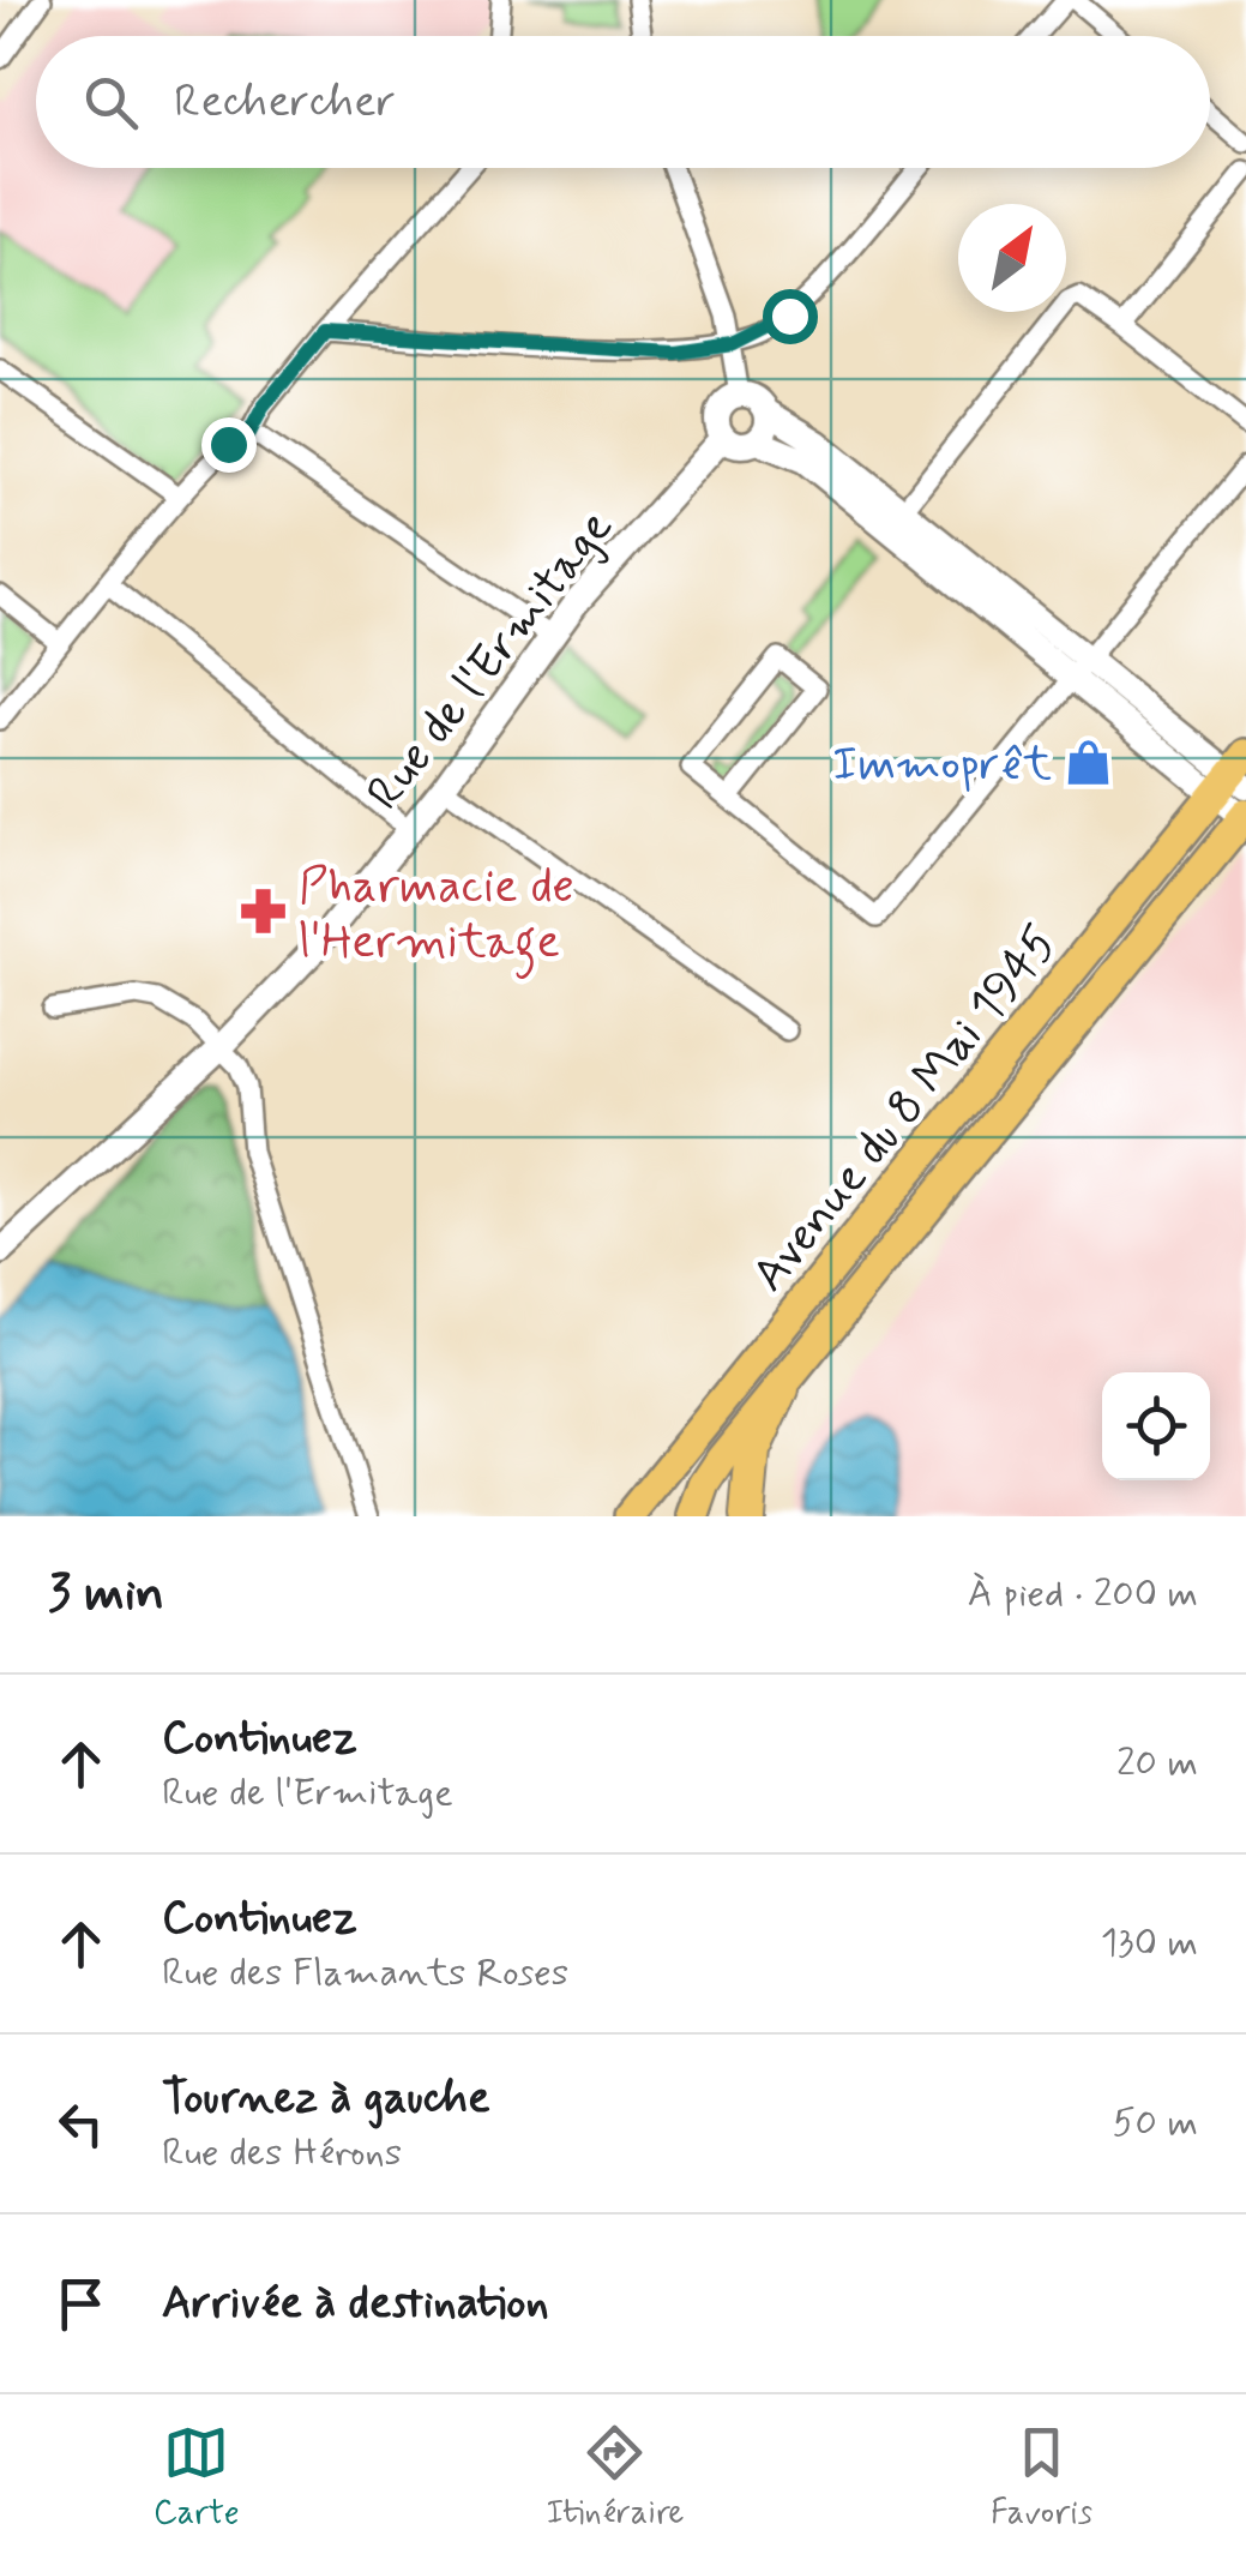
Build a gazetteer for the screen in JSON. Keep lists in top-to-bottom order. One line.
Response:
{"streets":{"main road":["Avenue du 8 Mai 1945"],"street":["Rue de l'Ermitage"]},"places":{"shop":["Immoprêt"],"pharmacy":["Pharmacie de l'Hermitage"]},"north":"top right","page":{"search":"Rechercher","heading":["3 min","À pied · 200 m"],"list":[["Continuez","Rue de l'Ermitage","20 m"],["Continuez","Rue des Flamants Roses","130 m"],["Tournez à gauche","Rue des Hérons","50 m"],"Arrivée à destination"],"nav":["Carte","Itinéraire","Favoris"]}}
